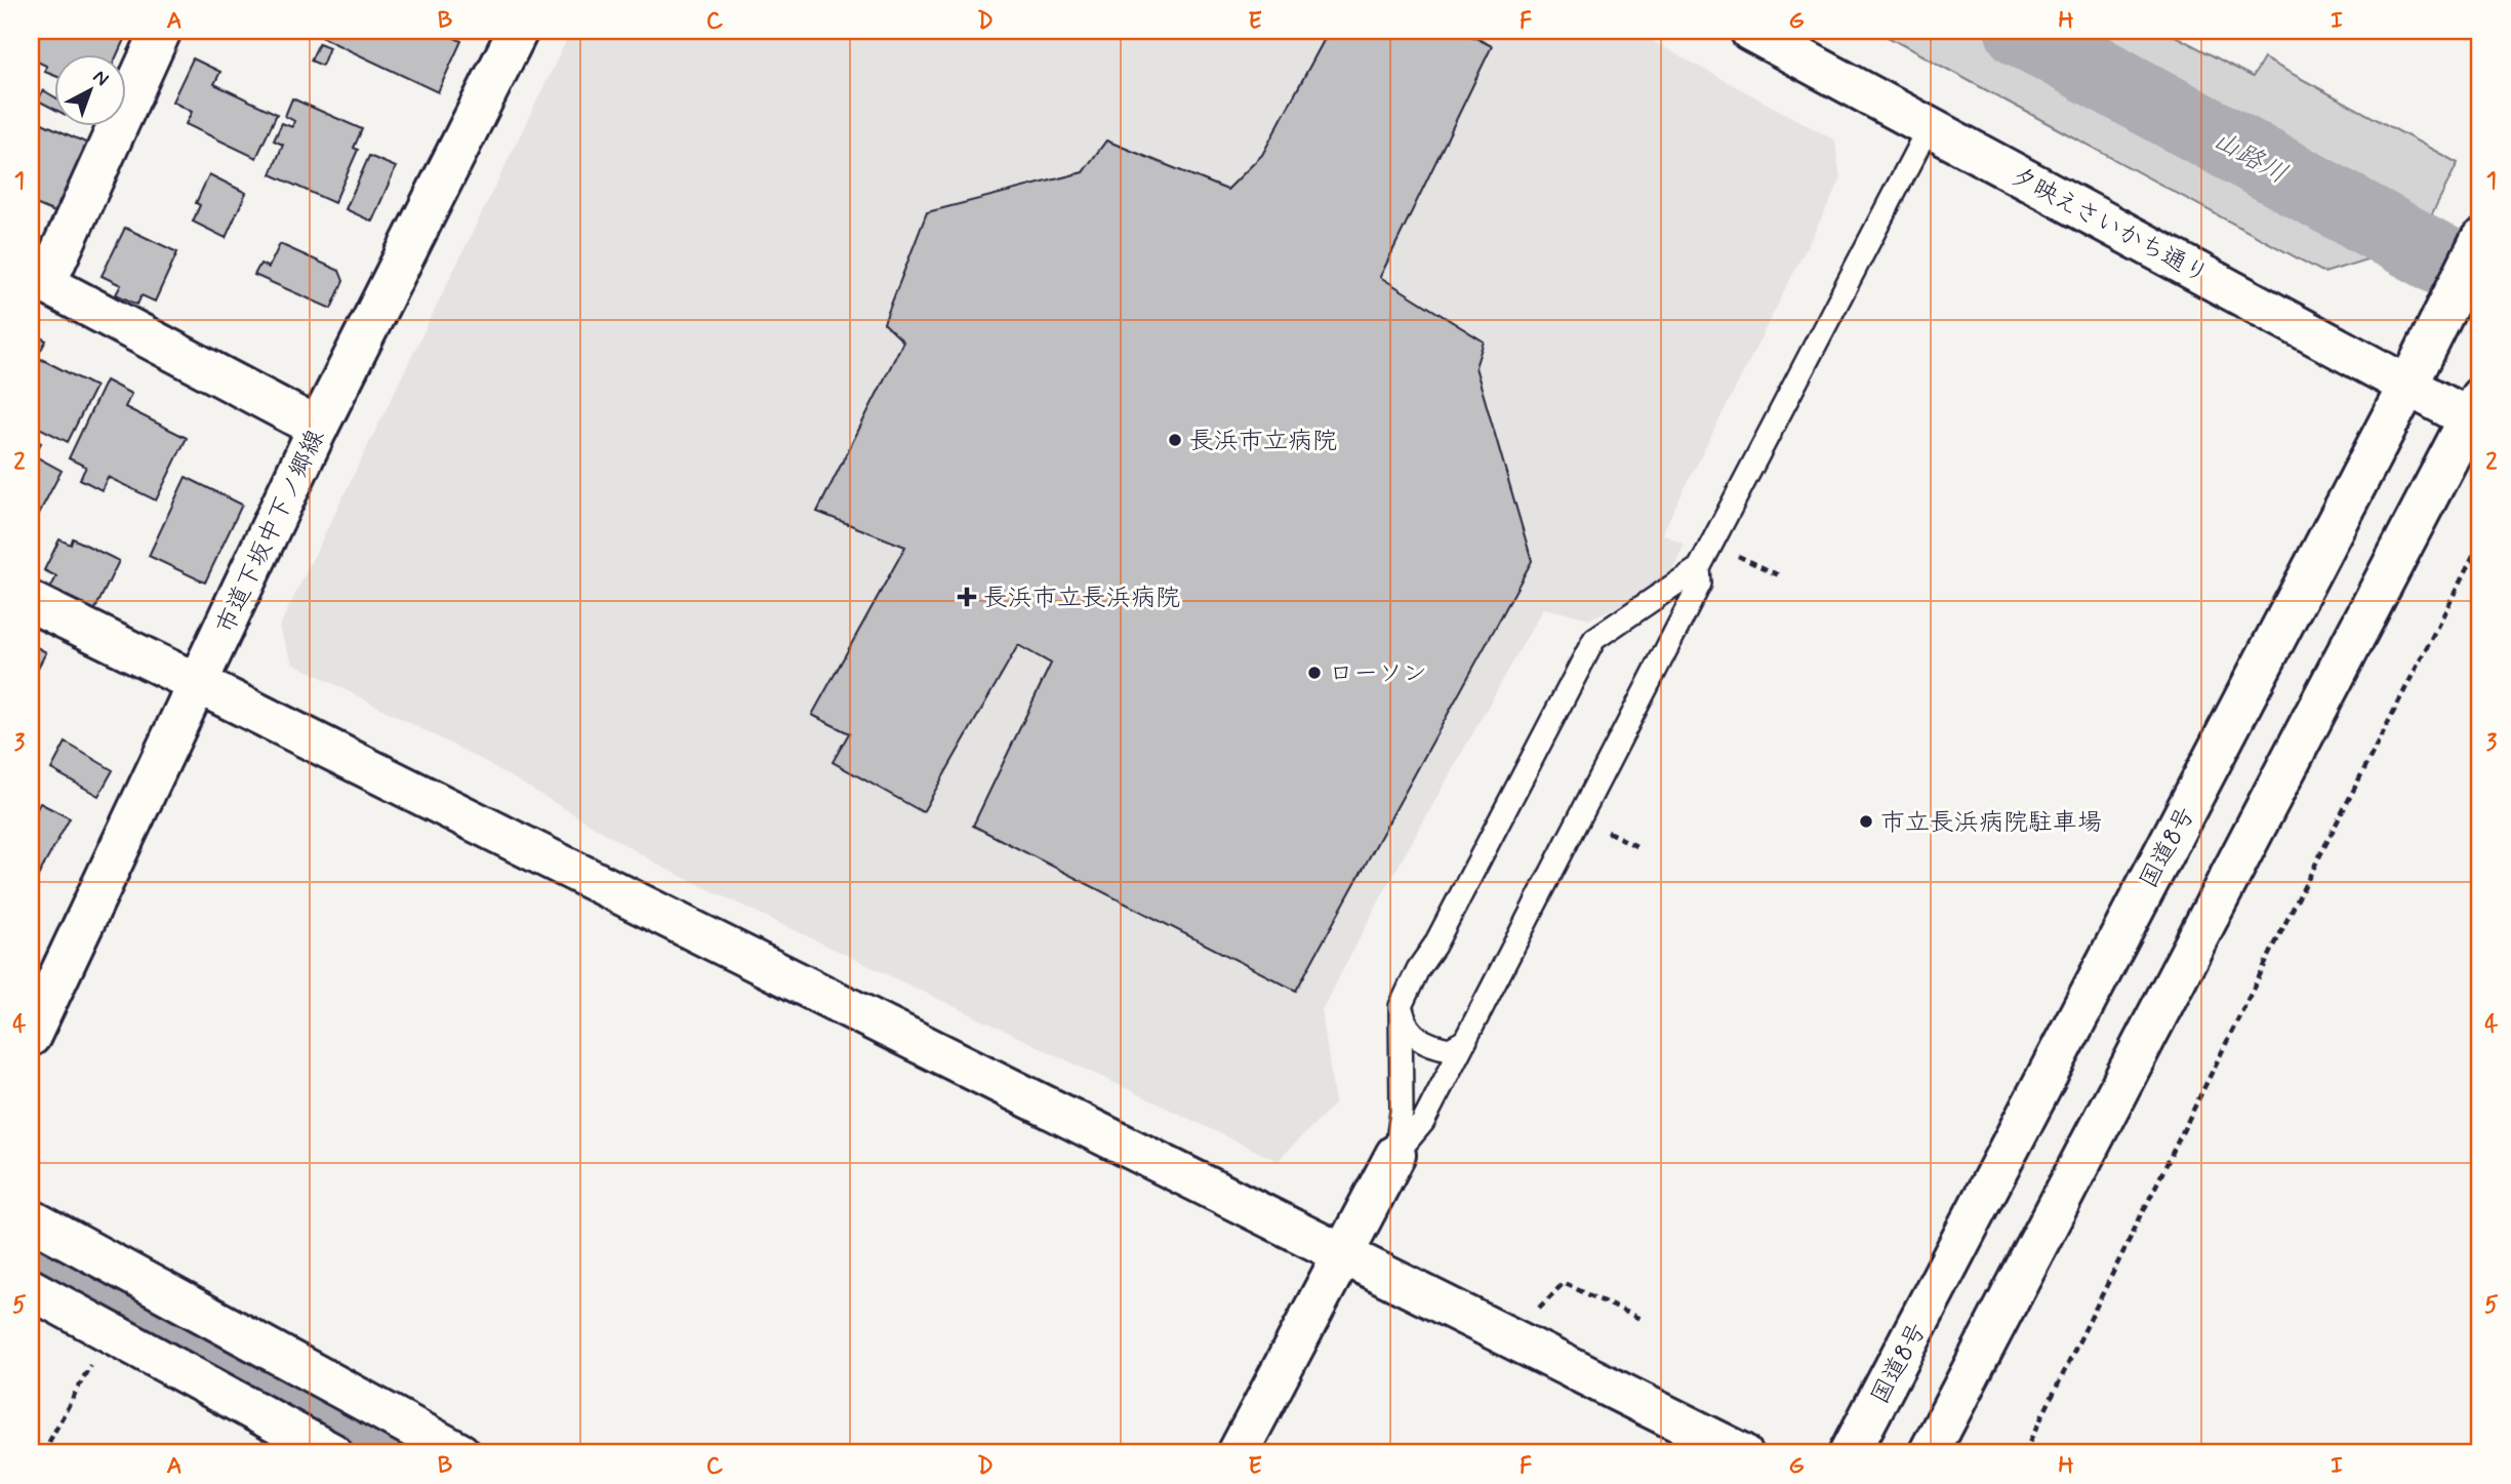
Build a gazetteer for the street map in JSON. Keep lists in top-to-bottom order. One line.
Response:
{"streets":{"main road":["夕映えさいかち通り","市道下坂中下ノ郷線","国道8号"]},"crossings":[["夕映えさいかち通り","国道8号"]],"water":["山路川"],"places":{"other":["長浜市立病院","ローソン","市立長浜病院駐車場"],"health":["長浜市立長浜病院"]},"north":"top right","grid":{"columns":["A","B","C","D","E","F","G","H","I"],"rows":["1","2","3","4","5"]}}
